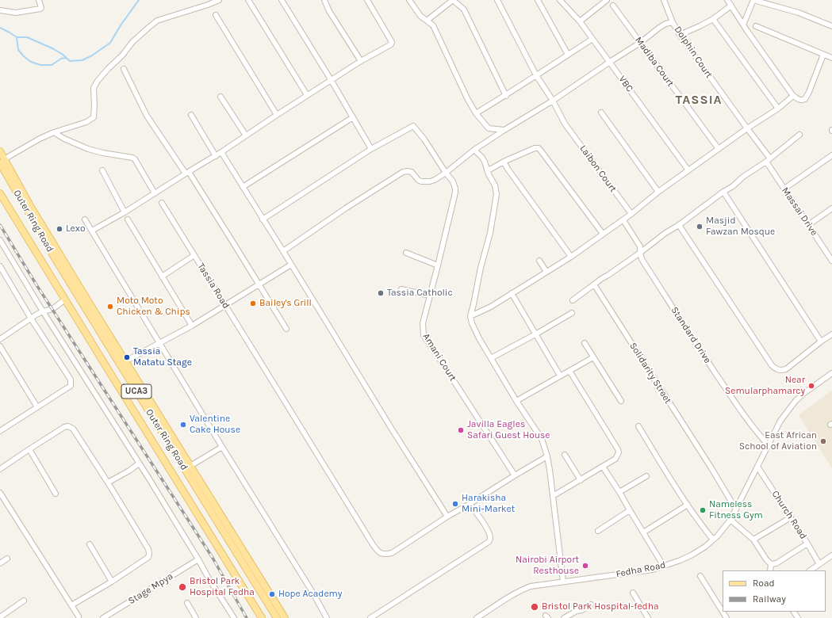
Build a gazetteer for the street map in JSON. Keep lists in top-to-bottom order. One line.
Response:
{"streets":{"main road":["Outer Ring Road","UCA3"],"street":["Dolphin Court","Madiba Court","VBC","Laibon Court","Massai Drive","Tassia Road","Standard Drive","Amani Court","Solidarity Street","Church Road","Fedha Road","Stage Mpya"]},"crossings":[["Dolphin Court","Massai Drive"],["Outer Ring Road","UCA3"],["Standard Drive","Fedha Road"],["Solidarity Street","Fedha Road"],["Church Road","Fedha Road"]],"districts":["TASSIA"],"places":["Masjid Fawzan Mosque","Lexo","Tassia Catholic","Bailey's Grill","Moto Moto Chicken & Chips","Tassia Matatu Stage","Near Semularphamarcy","Valentine Cake House","Javilla Eagles Safari Guest House","East African School of Aviation","Harakisha Mini-Market","Nameless Fitness Gym","Nairobi Airport Resthouse","Bristol Park Hospital Fedha","Hope Academy","Bristol Park Hospital-fedha"],"legend":["Road","Railway"]}
